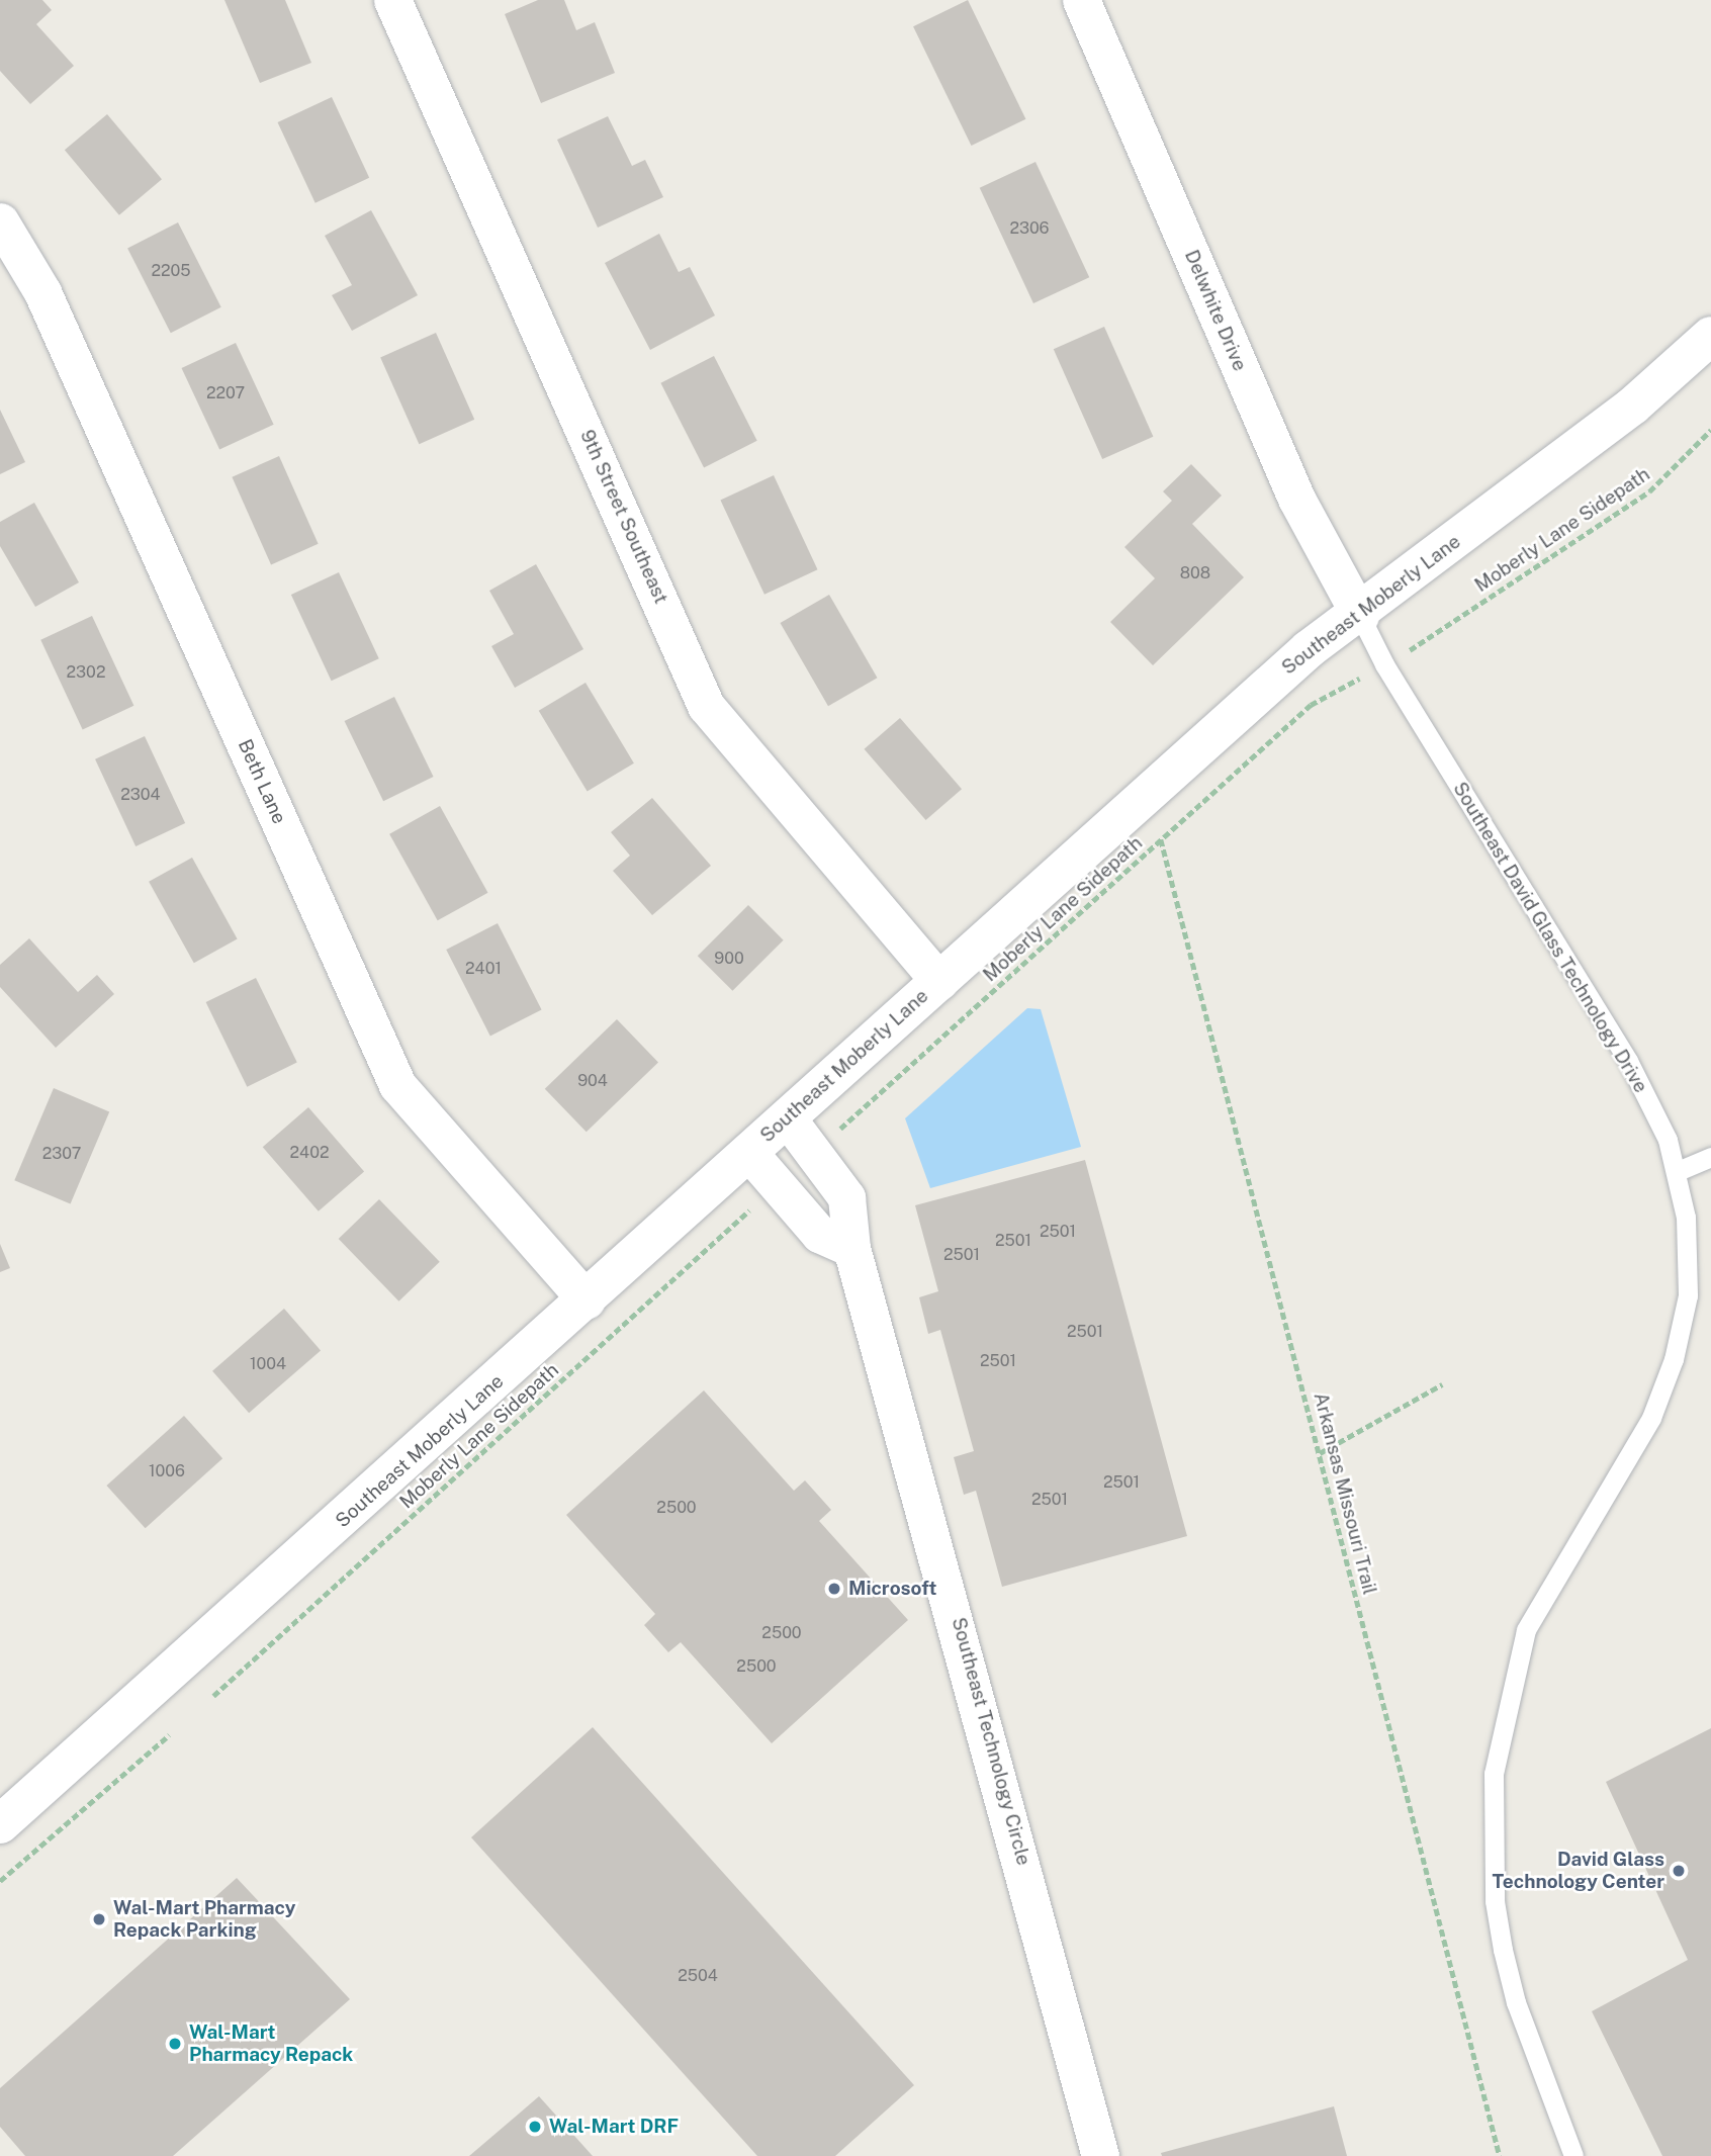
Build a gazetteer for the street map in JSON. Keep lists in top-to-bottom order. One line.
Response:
{"streets":{"street":["Delwhite Drive","9th Street Southeast","Southeast Moberly Lane","Beth Lane","Southeast Technology Circle"],"lane":["Southeast David Glass Technology Drive"],"path":["Moberly Lane Sidepath","Arkansas Missouri Trail"]},"crossings":[["Delwhite Drive","Southeast Moberly Lane"],["Delwhite Drive","Southeast David Glass Technology Drive"],["9th Street Southeast","Southeast Moberly Lane"],["Moberly Lane Sidepath","Arkansas Missouri Trail"],["Southeast Moberly Lane","Beth Lane"],["Southeast Moberly Lane","Southeast David Glass Technology Drive"],["Southeast Moberly Lane","Southeast Technology Circle"]],"places":["Microsoft","David Glass Technology Center","Wal-Mart Pharmacy Repack Parking","Wal-Mart Pharmacy Repack","Wal-Mart DRF"],"house_numbers":["2306","2205","2207","808","2302","2304","900","2401","904","2402","2307","2501","2501","2501","2501","2501","1004","1006","2501","2501","2500","2500","2500","2504"]}
